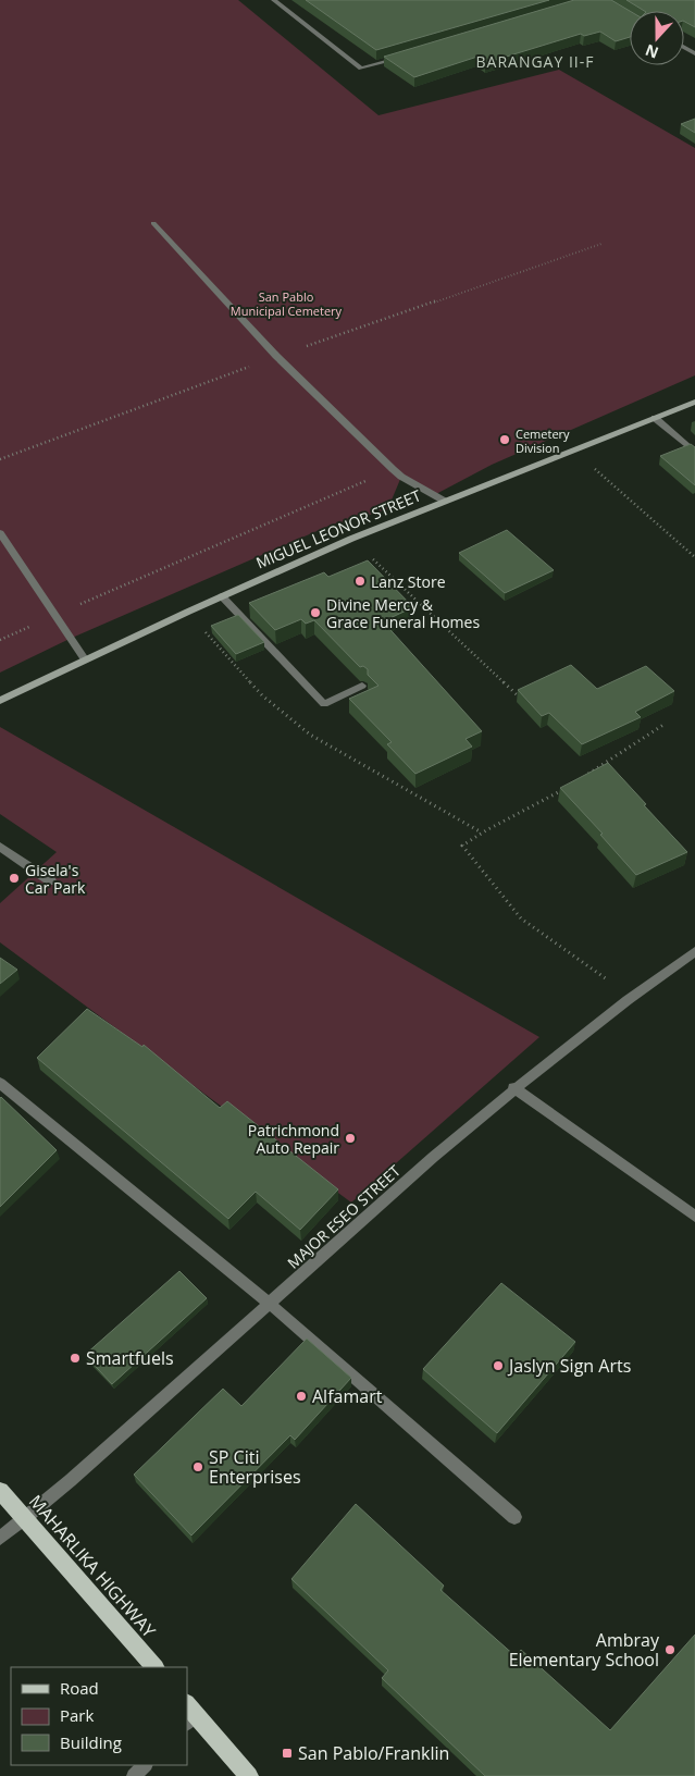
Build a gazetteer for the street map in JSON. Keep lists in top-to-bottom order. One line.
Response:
{"streets":{"main road":["MAHARLIKA HIGHWAY"],"street":["MIGUEL LEONOR STREET","MAJOR ESEO STREET"]},"crossings":[["MAJOR ESEO STREET","MAHARLIKA HIGHWAY"]],"districts":["BARANGAY II-F"],"parks":["San Pablo Municipal Cemetery"],"places":{"other":["Cemetery Division","Lanz Store","Divine Mercy & Grace Funeral Homes","Gisela's Car Park","Patrichmond Auto Repair","Smartfuels","Jaslyn Sign Arts","Alfamart","SP Citi Enterprises","Ambray Elementary School"],"transit":["San Pablo/Franklin"]},"legend":["Road","Park","Building"],"north":"bottom"}
